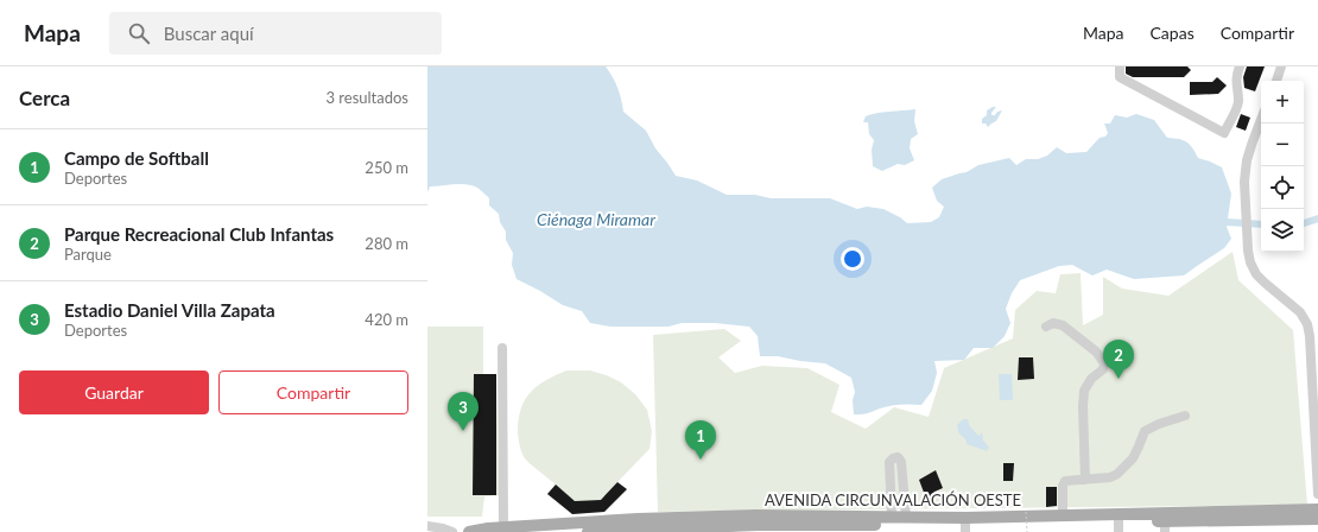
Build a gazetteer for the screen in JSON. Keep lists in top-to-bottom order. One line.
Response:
{"streets":{"main road":["AVENIDA CIRCUNVALACIÓN OESTE"]},"water":["Ciénaga Miramar"],"page":{"header":"Mapa","search":"Buscar aquí","nav":["Mapa","Capas","Compartir"],"heading":["Cerca","3 resultados"],"map_buttons":["+","−"],"list":[{"mark":"1","name":"Campo de Softball","note":"Deportes","value":"250 m"},{"mark":"2","name":"Parque Recreacional Club Infantas","note":"Parque","value":"280 m"},{"mark":"3","name":"Estadio Daniel Villa Zapata","note":"Deportes","value":"420 m"}],"pins":["2","3","1"],"buttons":["Guardar","Compartir"]}}
